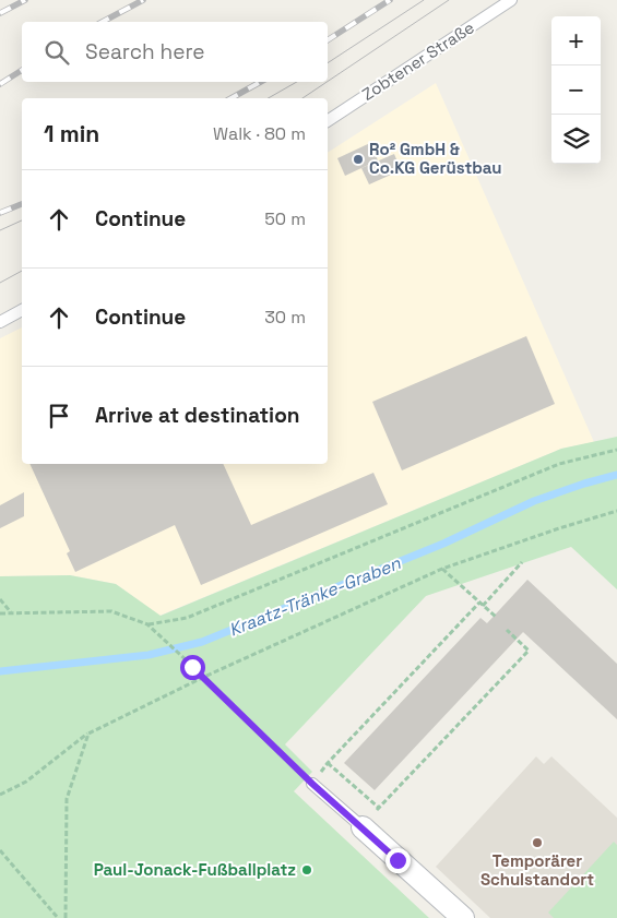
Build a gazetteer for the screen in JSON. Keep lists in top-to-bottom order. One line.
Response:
{"streets":{"lane":["Zobtener Straße"]},"water":["Kraatz-Tränke-Graben"],"places":["Ro² GmbH & Co.KG Gerüstbau","Temporärer Schulstandort","Paul-Jonack-Fußballplatz"],"page":{"map_buttons":["+","−"],"search":"Search here","heading":["1 min","Walk · 80 m"],"list":[["Continue","50 m"],["Continue","30 m"],"Arrive at destination"]}}
